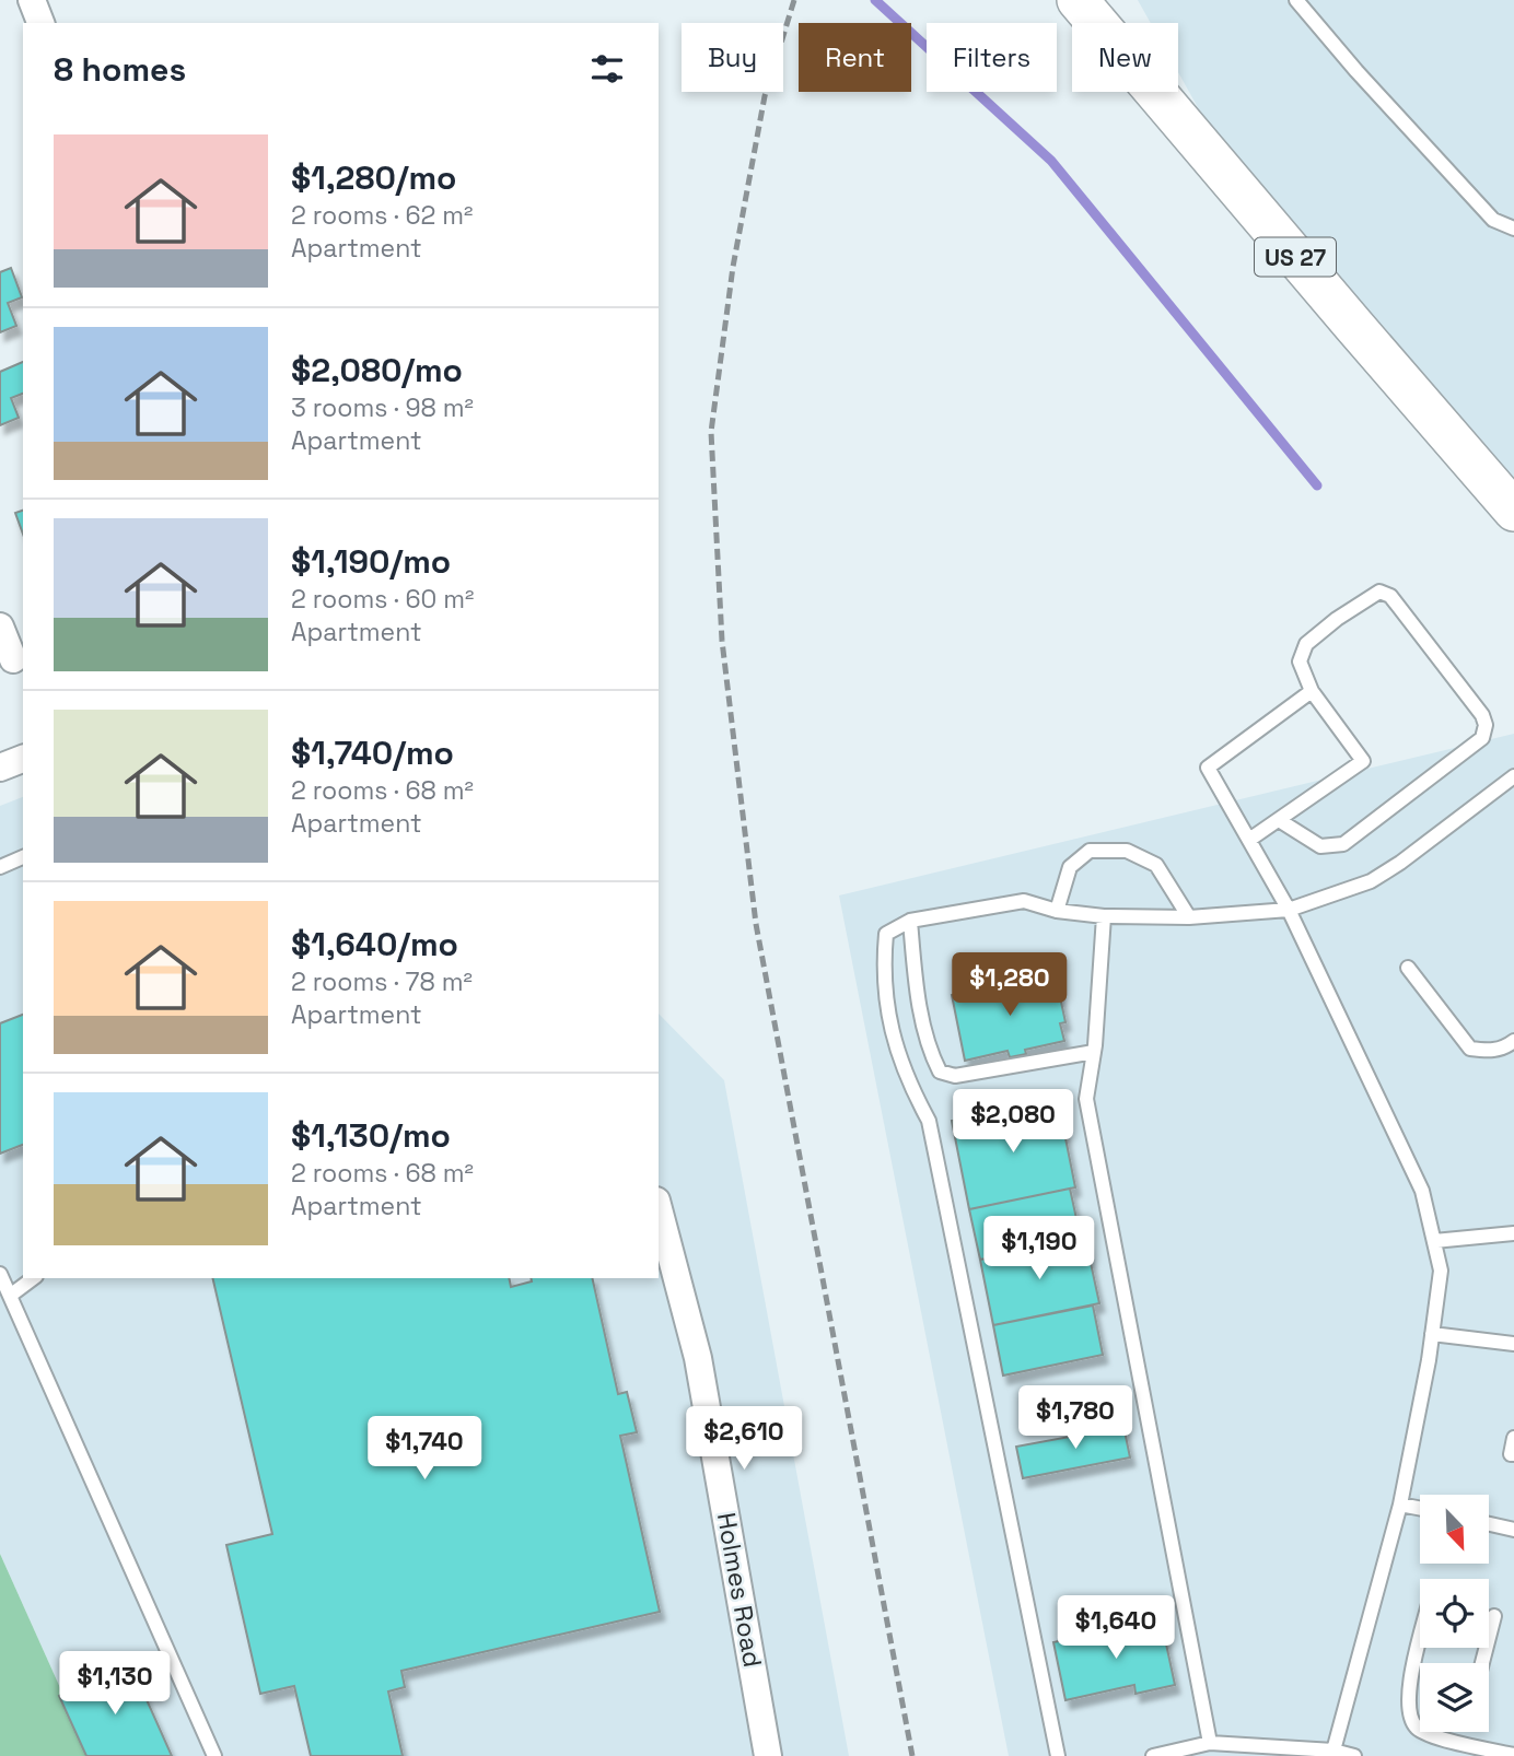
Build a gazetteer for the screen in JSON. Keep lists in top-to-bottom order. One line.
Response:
{"streets":{"main road":["US 27"],"street":["Holmes Road"]},"north":"bottom right","page":{"chip":["Buy","Rent","Filters","New"],"heading":"8 homes","list":[{"name":"$1,280/mo","note":"2 rooms · 62 m² · Apartment"},{"name":"$2,080/mo","note":"3 rooms · 98 m² · Apartment"},{"name":"$1,190/mo","note":"2 rooms · 60 m² · Apartment"},{"name":"$1,740/mo","note":"2 rooms · 68 m² · Apartment"},{"name":"$1,640/mo","note":"2 rooms · 78 m² · Apartment"},{"name":"$1,130/mo","note":"2 rooms · 68 m² · Apartment"}],"price":["$1,280","$2,080","$1,190","$1,780","$2,610","$1,740","$1,640","$1,130"]}}
